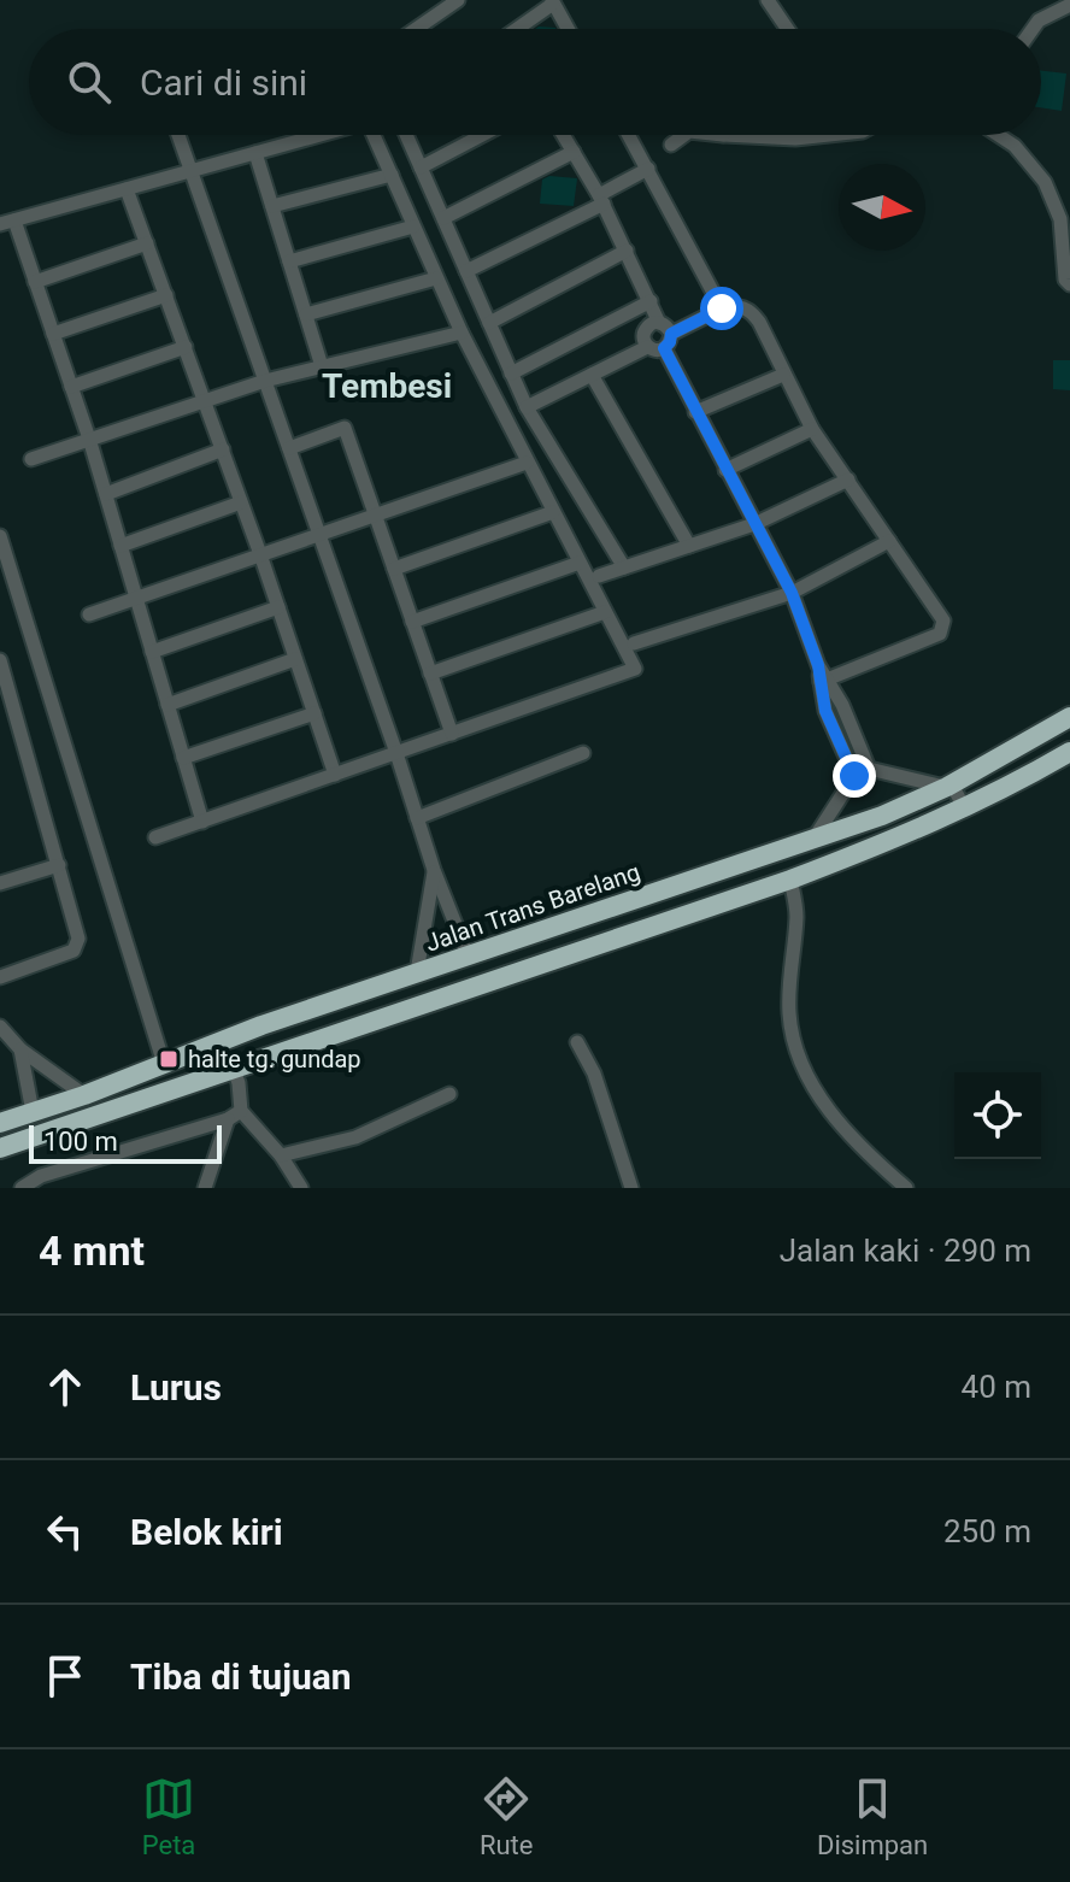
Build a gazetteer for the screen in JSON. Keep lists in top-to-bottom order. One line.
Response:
{"streets":{"highway":["Jalan Trans Barelang"]},"districts":["Tembesi"],"places":{"transit":["halte tg. gundap"]},"scale_bar":"100 m","north":"right","page":{"search":"Cari di sini","scale":"100 m","heading":["4 mnt","Jalan kaki · 290 m"],"list":[["Lurus","40 m"],["Belok kiri","250 m"],"Tiba di tujuan"],"nav":["Peta","Rute","Disimpan"]}}
